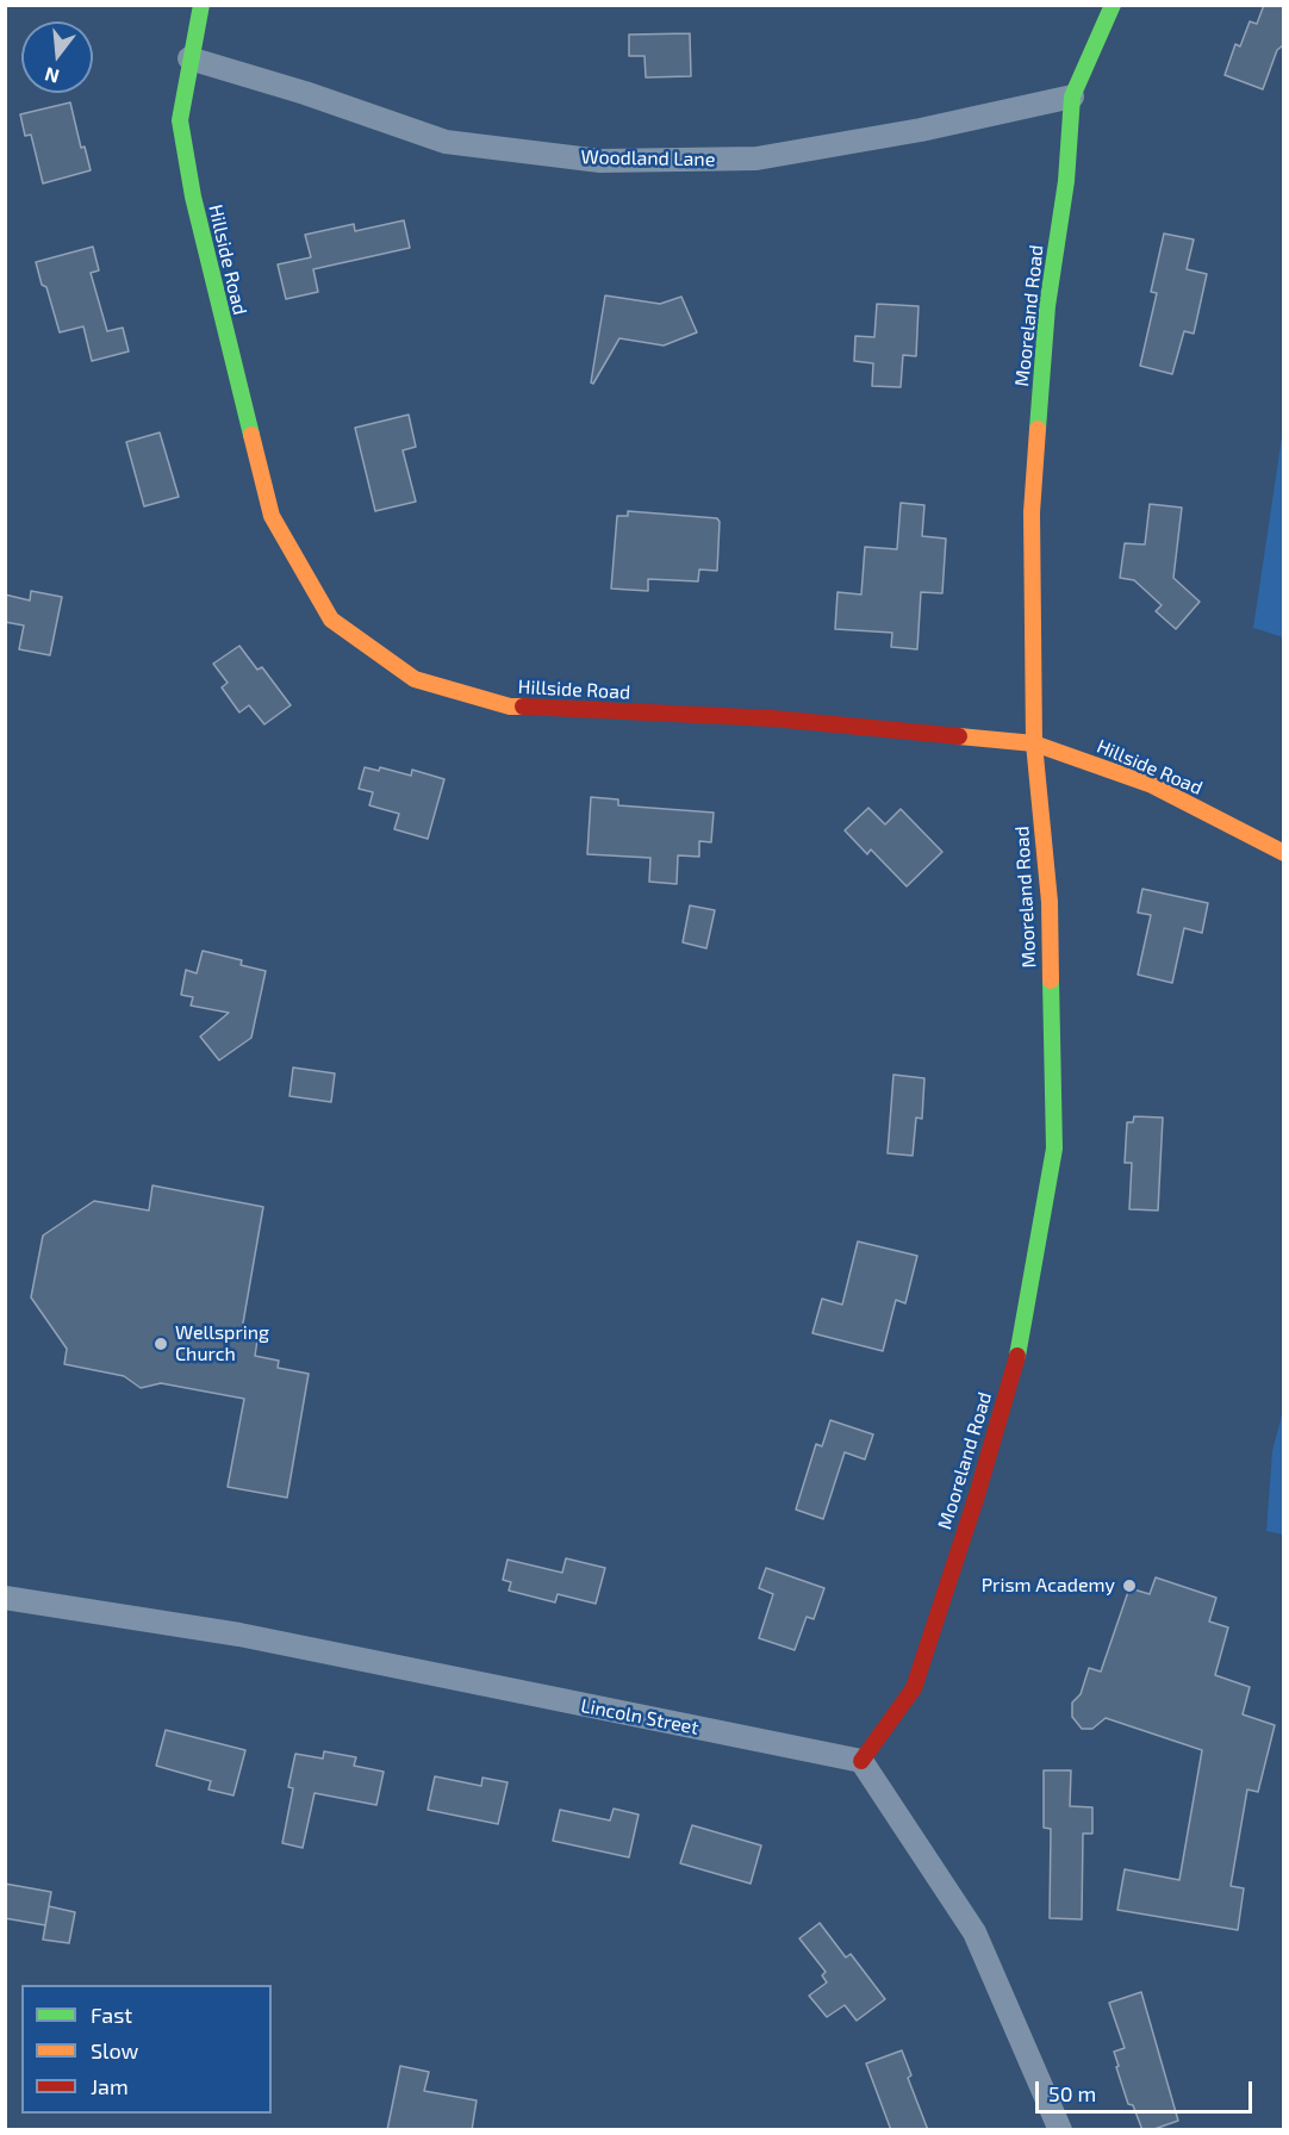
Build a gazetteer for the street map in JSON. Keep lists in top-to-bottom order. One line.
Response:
{"streets":{"street":["Woodland Lane","Hillside Road","Mooreland Road","Lincoln Street"]},"crossings":[["Woodland Lane","Hillside Road"],["Woodland Lane","Mooreland Road"],["Hillside Road","Mooreland Road"],["Mooreland Road","Lincoln Street"]],"places":["Wellspring Church","Prism Academy"],"legend":["Fast","Slow","Jam"],"scale_bar":"50 m","north":"bottom"}
